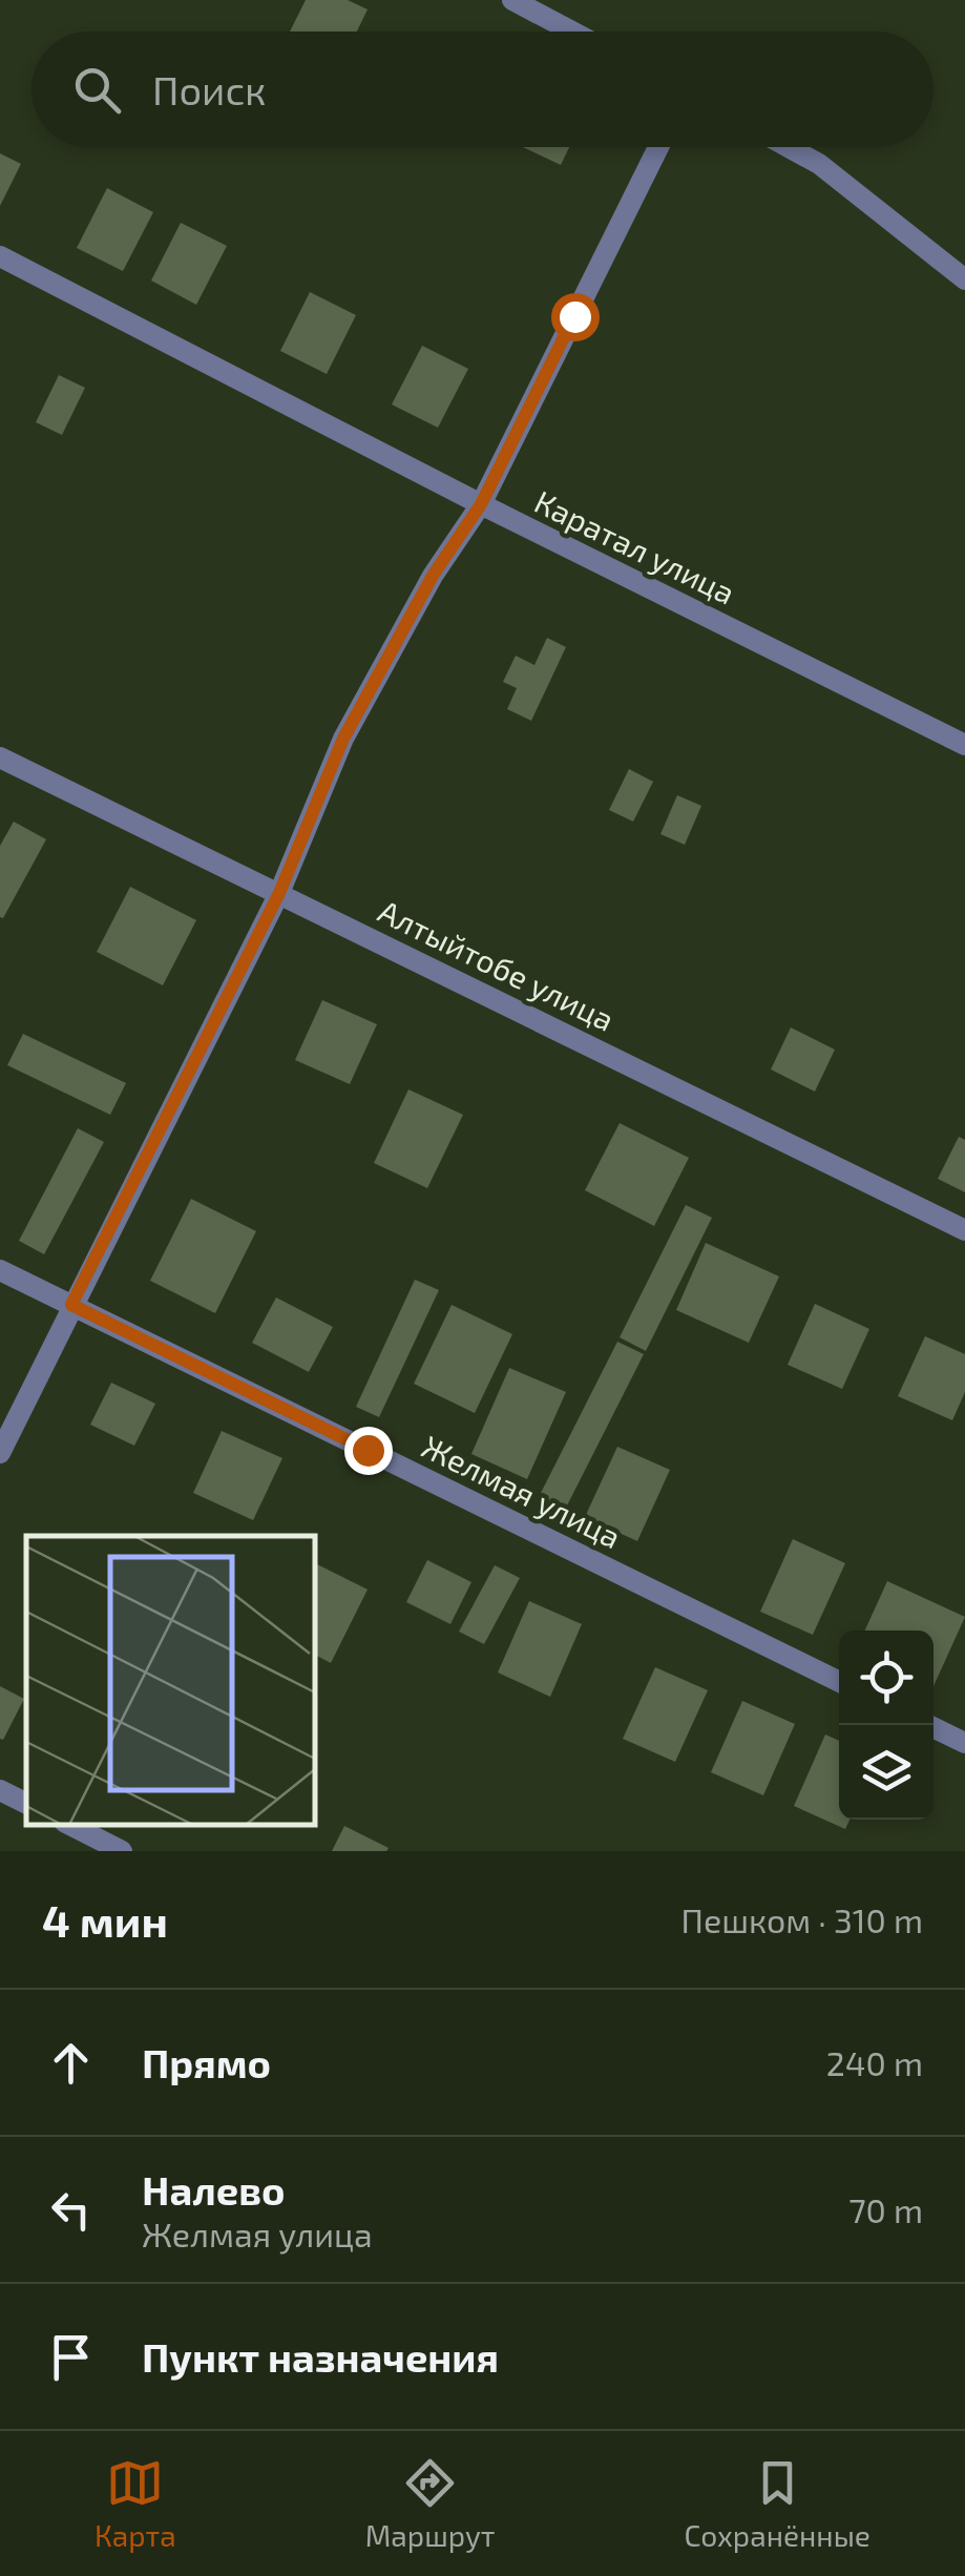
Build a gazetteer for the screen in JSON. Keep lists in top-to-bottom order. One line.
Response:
{"streets":{"street":["Каратал улица","Алтыйтобе улица","Желмая улица"]},"page":{"search":"Поиск","heading":["4 мин","Пешком · 310 m"],"list":[["Прямо","240 m"],["Налево","Желмая улица","70 m"],"Пункт назначения"],"nav":["Карта","Маршрут","Сохранённые"]}}
